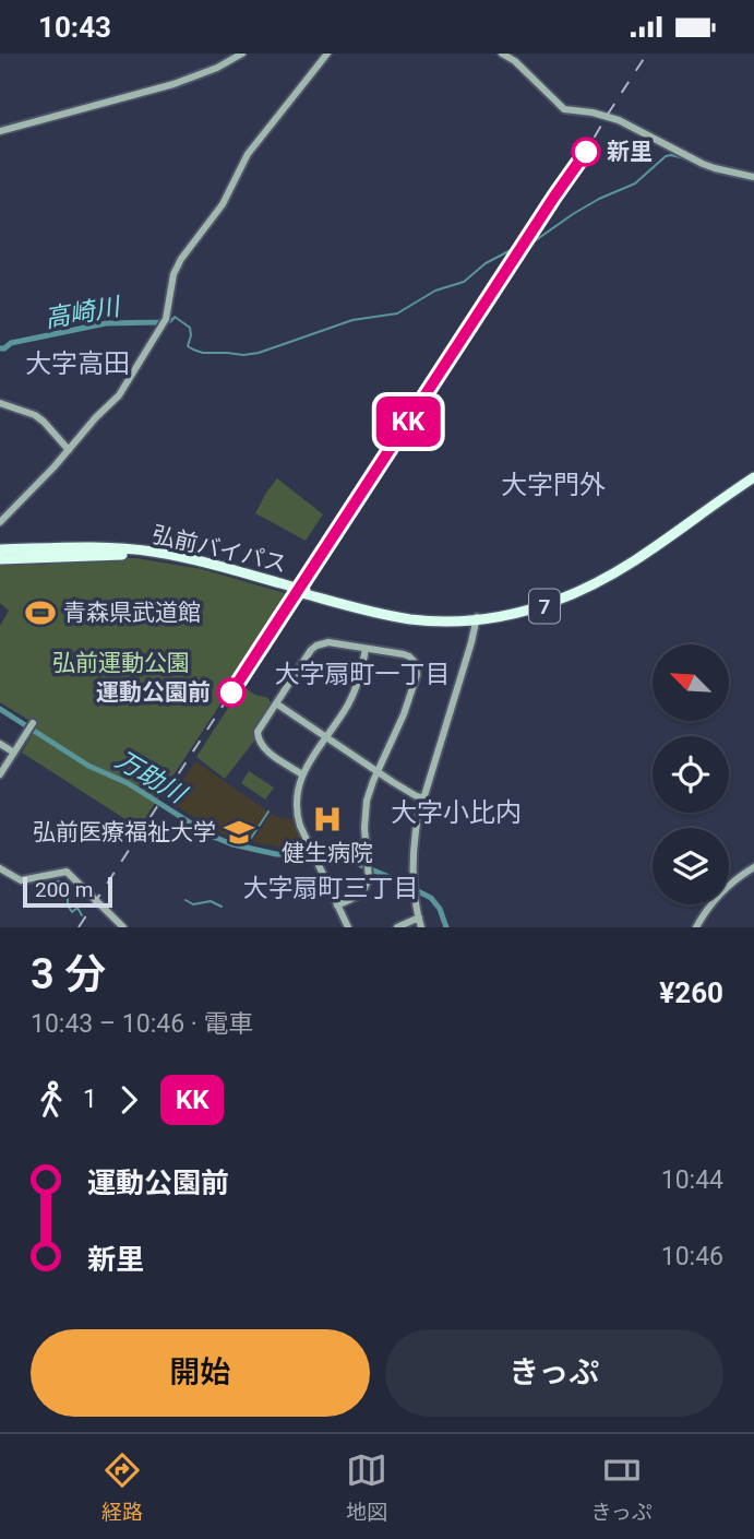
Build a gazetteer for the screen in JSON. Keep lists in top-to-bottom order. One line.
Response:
{"streets":{"highway":["弘前バイパス","7"]},"crossings":[["弘前バイパス","7"]],"districts":["大字高田","大字門外","大字扇町一丁目","大字小比内","大字扇町三丁目"],"water":["高崎川","万助川"],"parks":["弘前運動公園"],"places":{"other":["新里","運動公園前"],"sports":["青森県武道館"],"hospital":["健生病院"],"school or university":["弘前医療福祉大学"]},"scale_bar":"200 m","north":"top left","page":{"status":"10:43","on_map":"KK","scale":"200 m","heading":["3 分","10:43 – 10:46 · 電車","¥260"],"legs":["1","KK"],"list":[{"name":"運動公園前","value":"10:44"},{"name":"新里","value":"10:46"}],"buttons":["開始","きっぷ"],"tabs":["経路","地図","きっぷ"]}}
